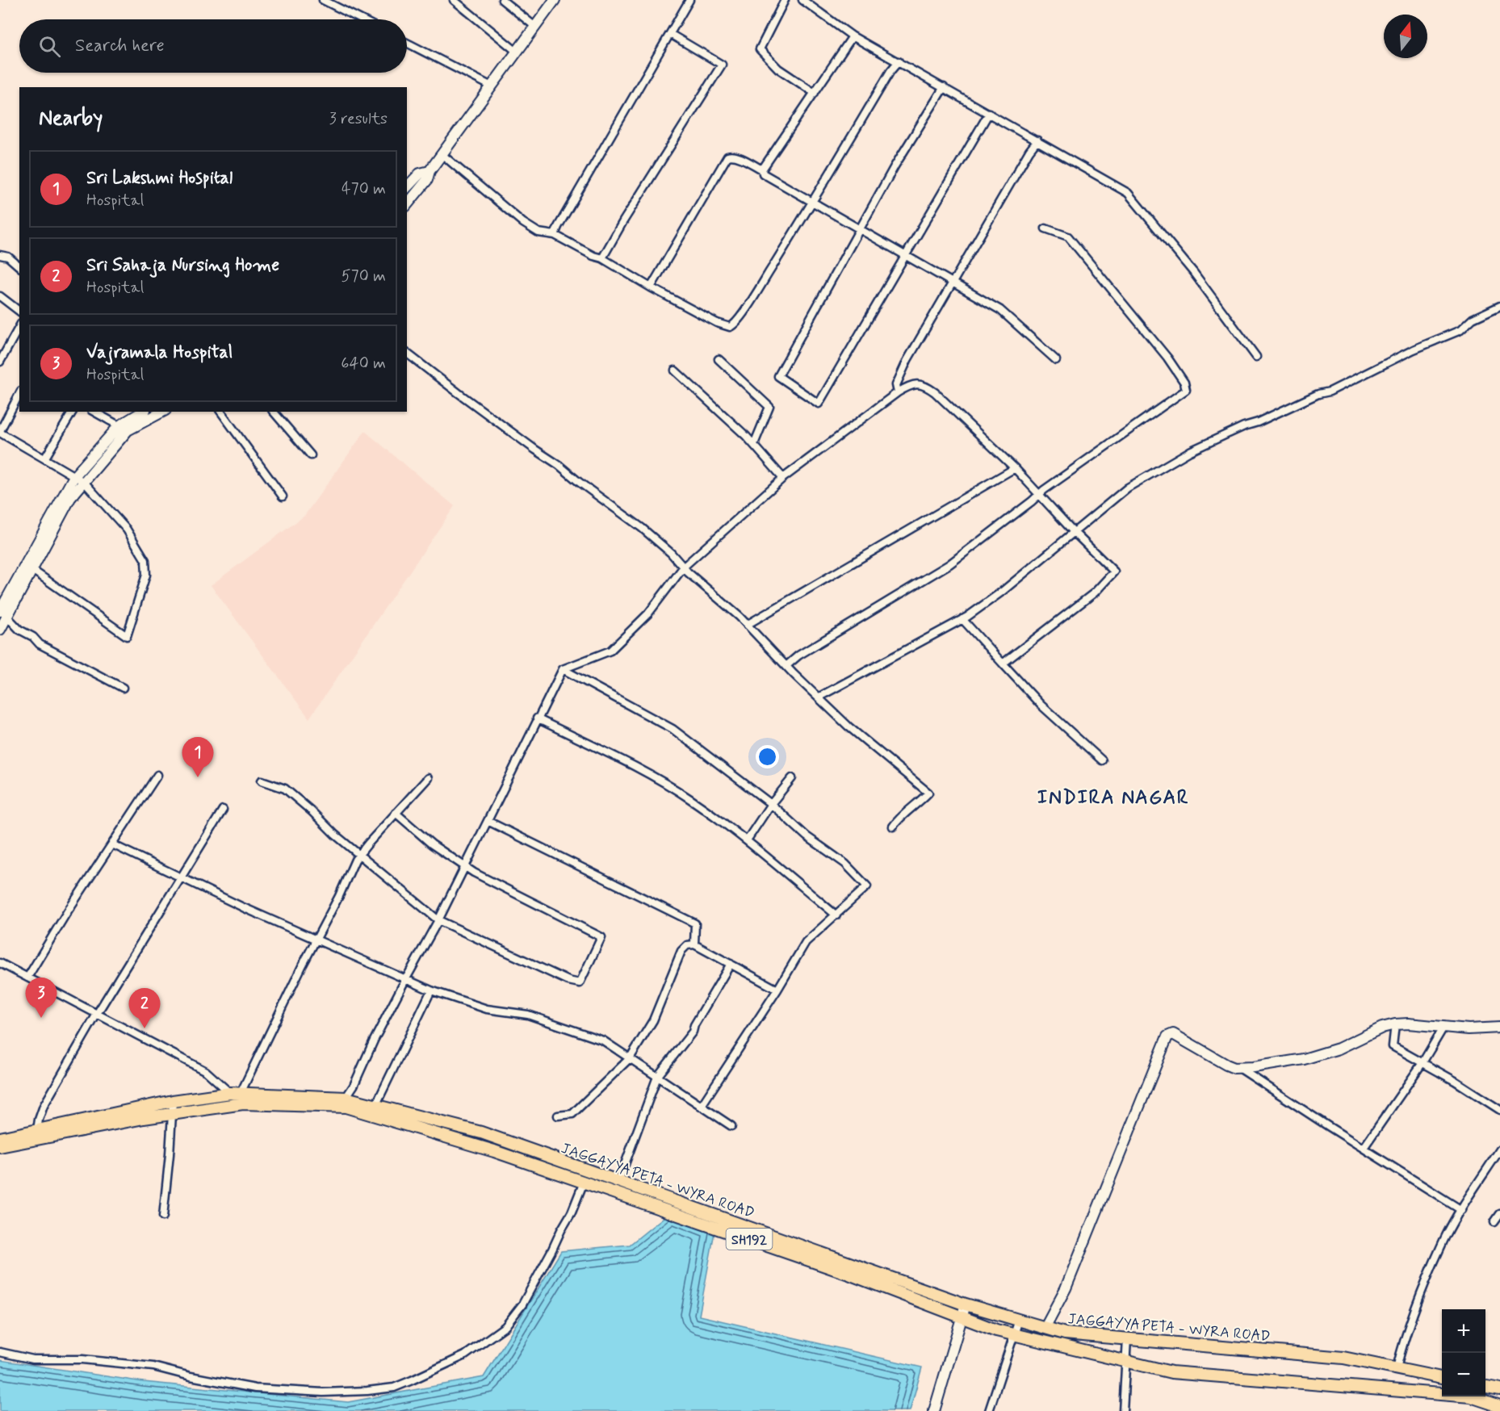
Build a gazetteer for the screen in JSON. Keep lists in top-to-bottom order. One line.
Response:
{"streets":{"main road":["JAGGAYYAPETA - WYRA ROAD","SH192"]},"districts":["INDIRA NAGAR"],"north":"top","page":{"search":"Search here","heading":["Nearby","3 results"],"list":[{"mark":"1","name":"Sri Lakshmi Hospital","note":"Hospital","value":"470 m"},{"mark":"2","name":"Sri Sahaja Nursing Home","note":"Hospital","value":"570 m"},{"mark":"3","name":"Vajramala Hospital","note":"Hospital","value":"640 m"}],"pins":["1","3","2"],"map_buttons":["+","−"]}}
